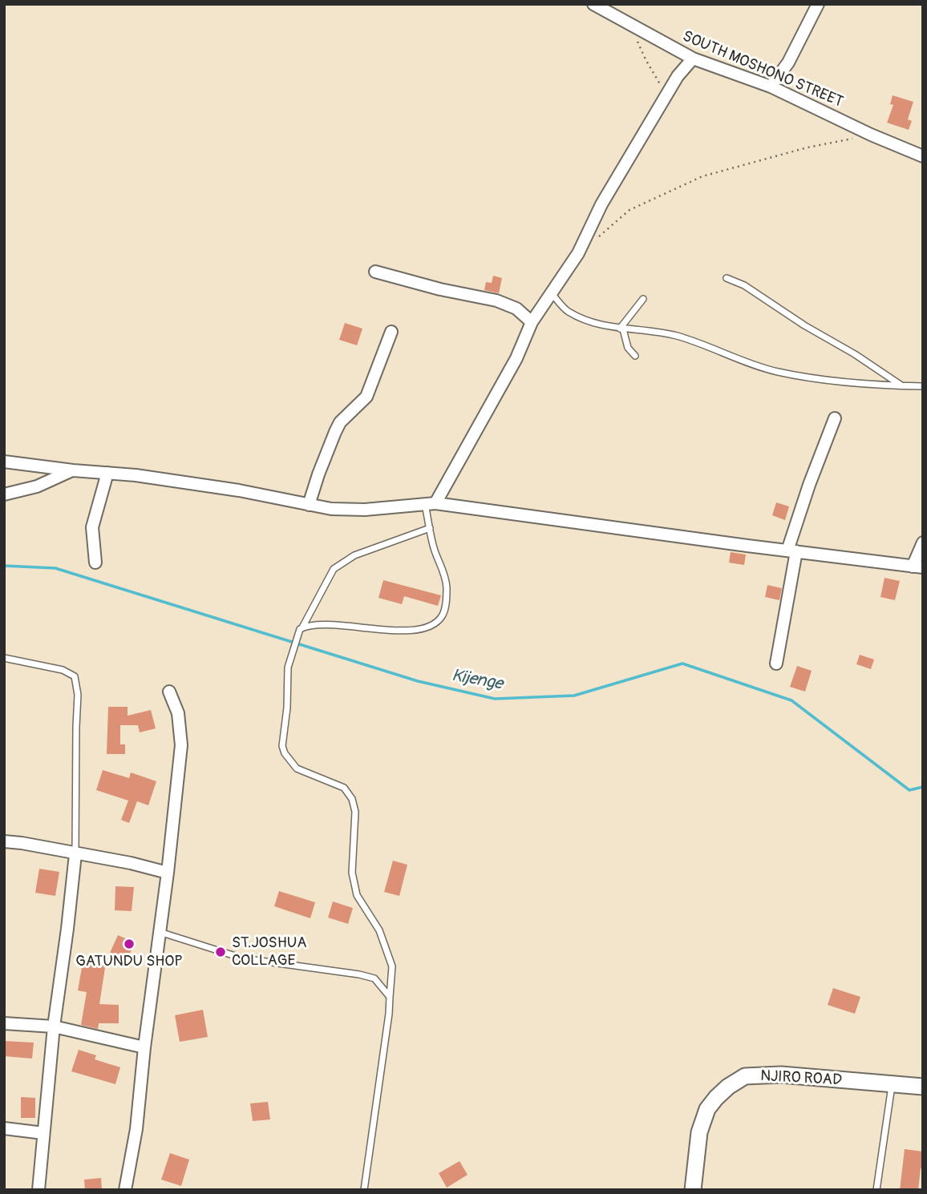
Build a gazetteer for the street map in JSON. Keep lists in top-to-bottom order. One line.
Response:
{"streets":{"street":["SOUTH MOSHONO STREET","NJIRO ROAD"]},"water":["Kijenge"],"places":["GATUNDU SHOP","ST.JOSHUA COLLAGE"]}
